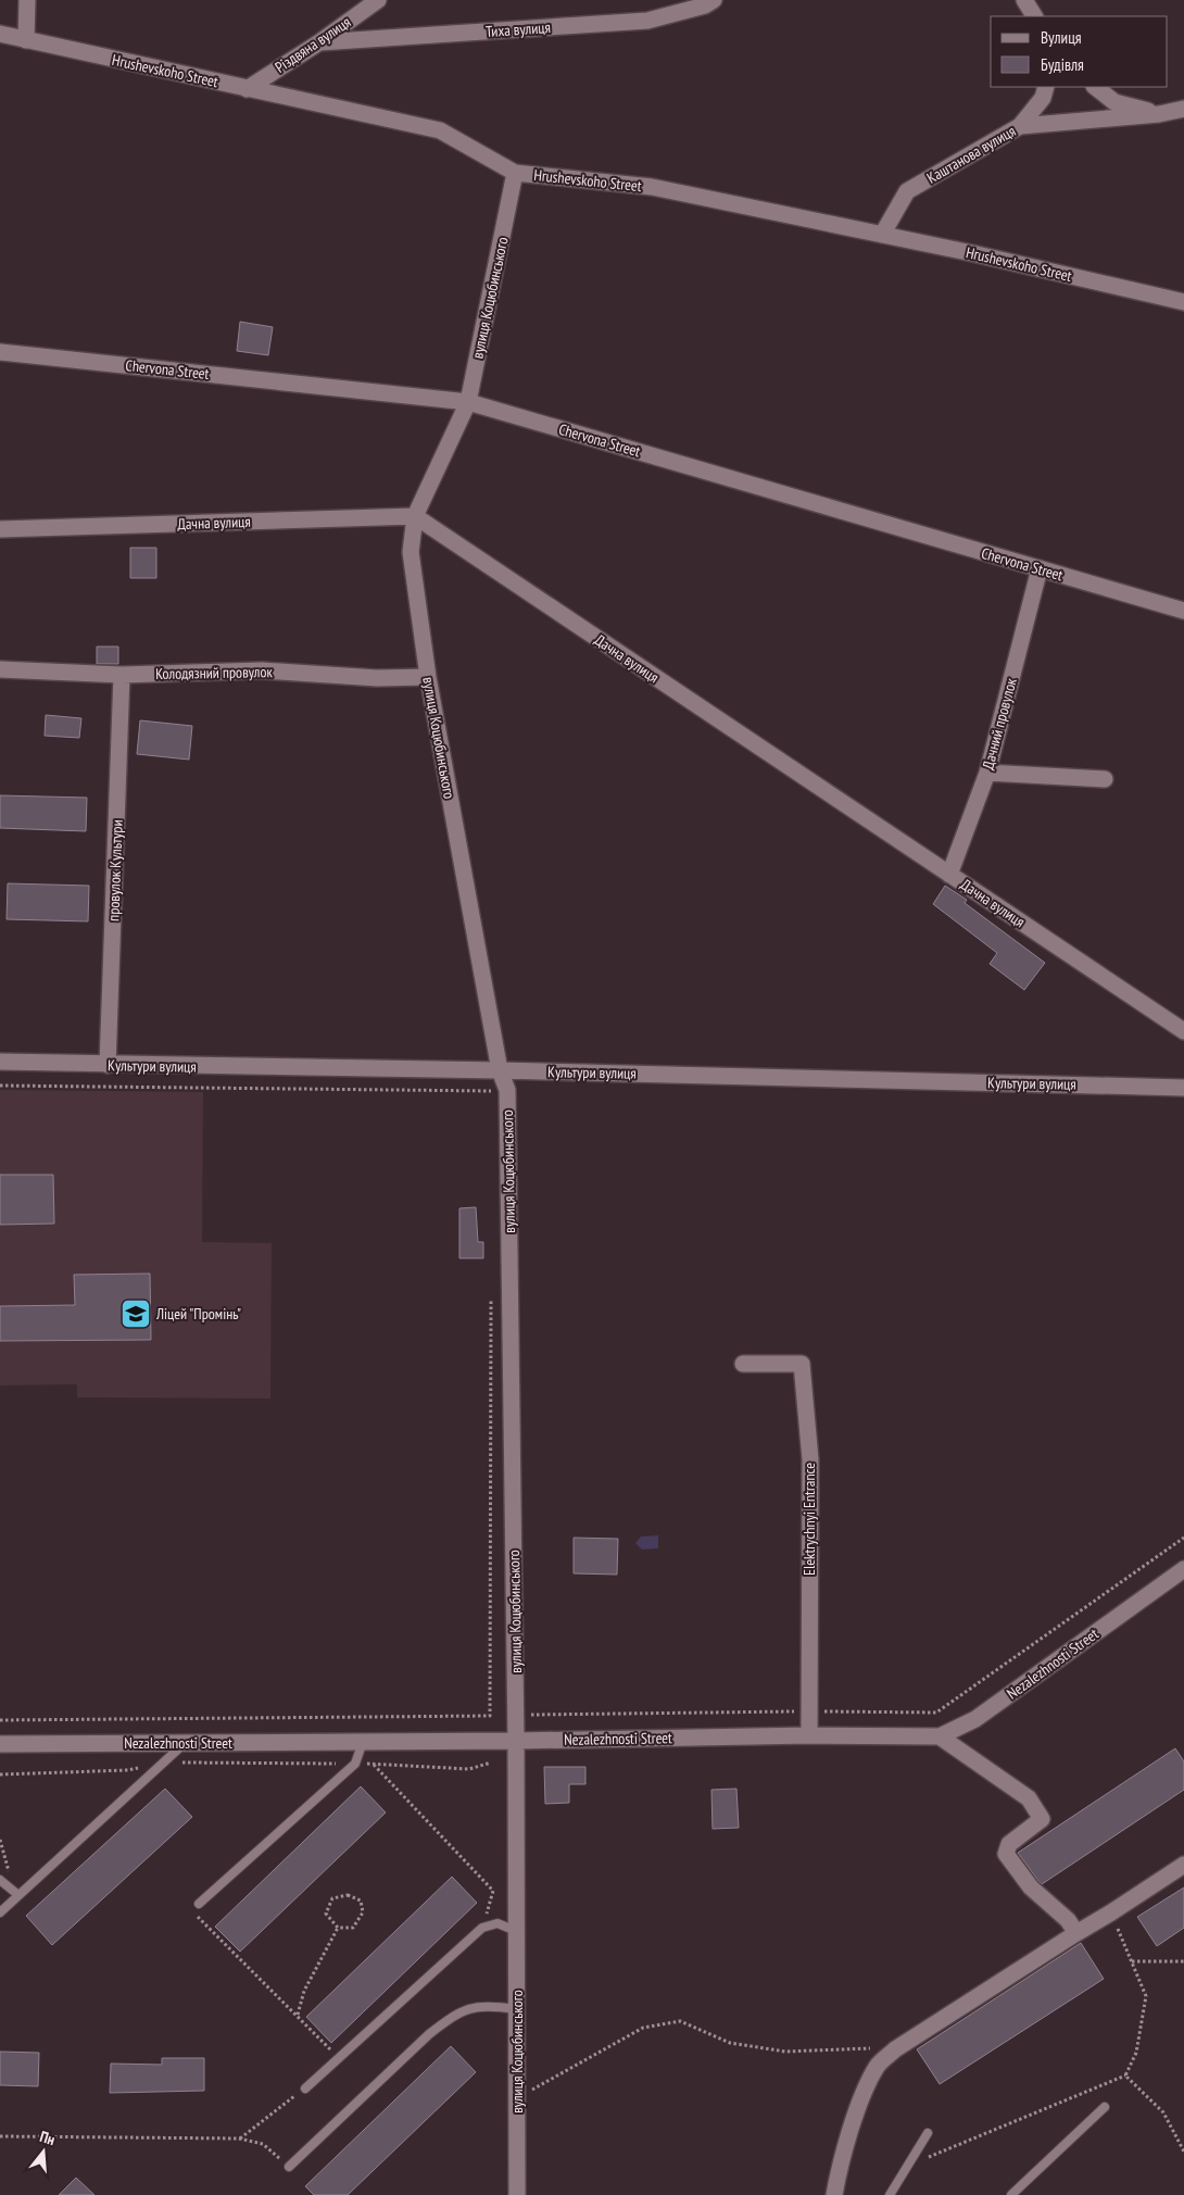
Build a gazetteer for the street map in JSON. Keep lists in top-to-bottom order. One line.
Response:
{"streets":{"street":["Тиха вулиця","Різдвяна вулиця","Hrushevskoho Street","Каштанова вулиця","вулиця Коцюбинського","Chervona Street","Дачна вулиця","Колодязний провулок","Дачний провулок","провулок Культури","Культури вулиця","Elektrychnyi Entrance","Nezalezhnosti Street"]},"crossings":[["Тиха вулиця","Різдвяна вулиця"],["Різдвяна вулиця","Hrushevskoho Street"],["Hrushevskoho Street","Каштанова вулиця"],["Hrushevskoho Street","вулиця Коцюбинського"],["вулиця Коцюбинського","Chervona Street"],["вулиця Коцюбинського","Дачна вулиця"],["вулиця Коцюбинського","Колодязний провулок"],["вулиця Коцюбинського","Культури вулиця"],["вулиця Коцюбинського","Nezalezhnosti Street"],["Chervona Street","Дачний провулок"],["Дачна вулиця","Дачний провулок"],["Колодязний провулок","провулок Культури"],["провулок Культури","Культури вулиця"],["Elektrychnyi Entrance","Nezalezhnosti Street"]],"places":{"school or university":["Ліцей \"Промінь\""]},"legend":["Вулиця","Будівля"],"north":"top"}
